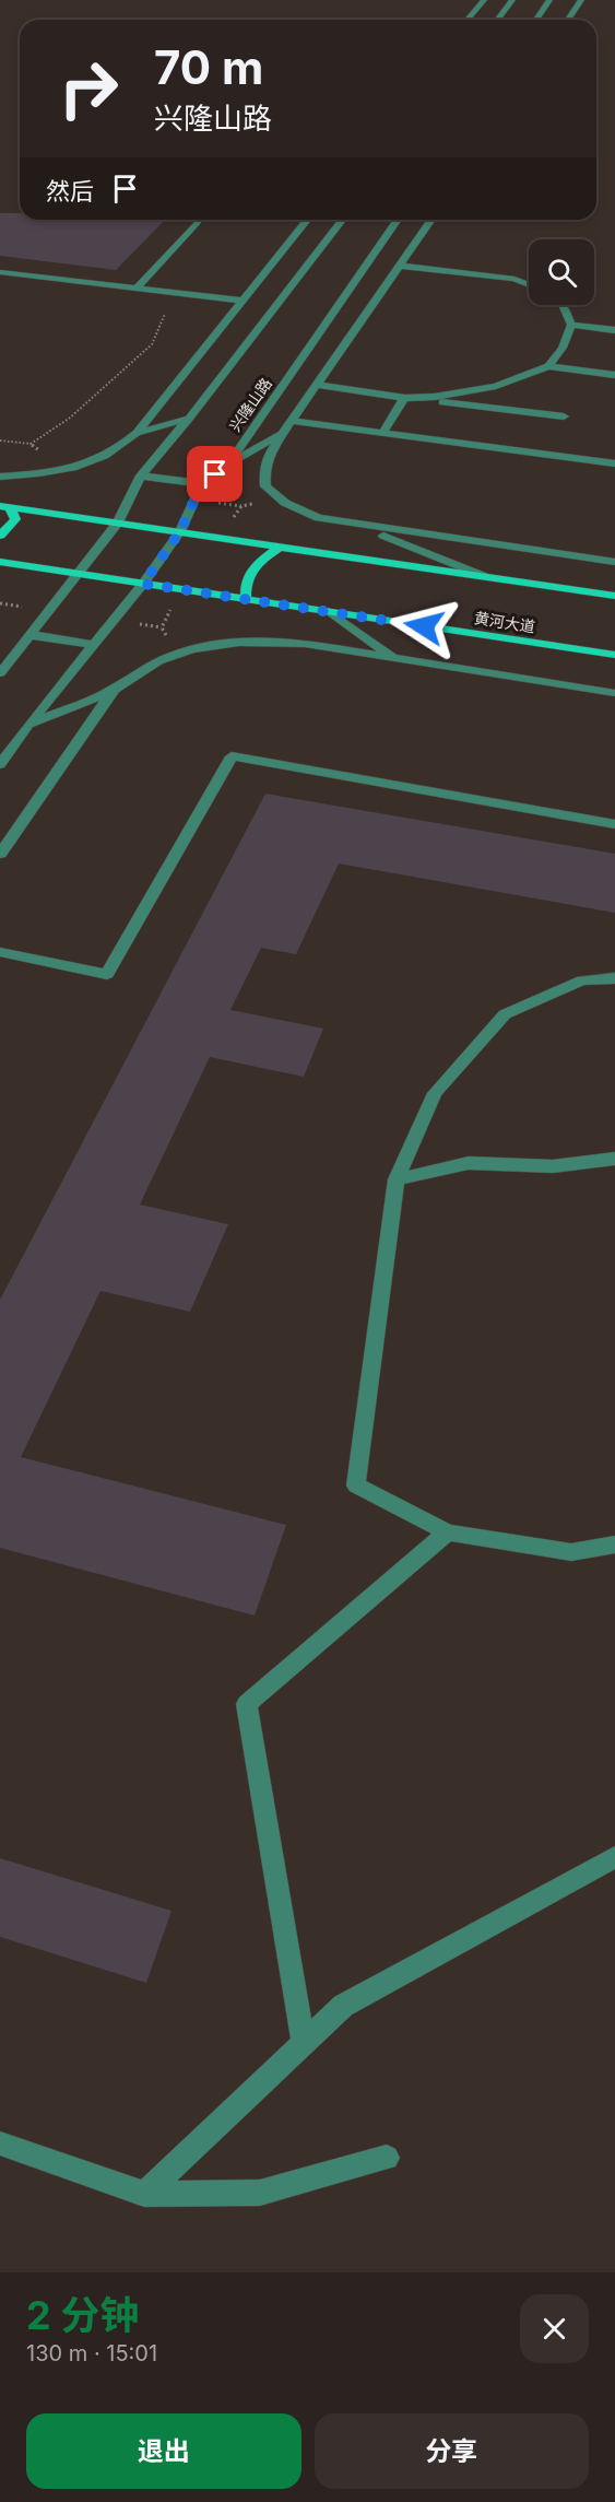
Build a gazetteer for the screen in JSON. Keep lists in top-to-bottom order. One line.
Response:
{"streets":{"main road":["黄河大道"],"street":["兴隆山路"]},"page":{"turn":["70 m","兴隆山路"],"then":"然后","heading":["2 分钟","130 m · 15:01"],"buttons":["退出","分享"]}}
